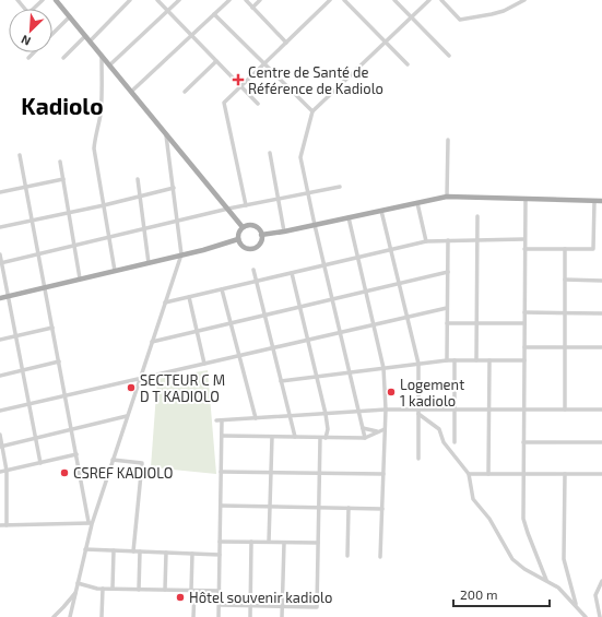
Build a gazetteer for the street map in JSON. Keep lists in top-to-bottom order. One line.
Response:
{"districts":["Kadiolo"],"places":{"health":["Centre de Santé de Référence de Kadiolo"],"other":["SECTEUR C M D T KADIOLO","Logement 1 kadiolo","CSREF KADIOLO","Hôtel souvenir kadiolo"]},"scale_bar":"200 m","north":"bottom left"}
